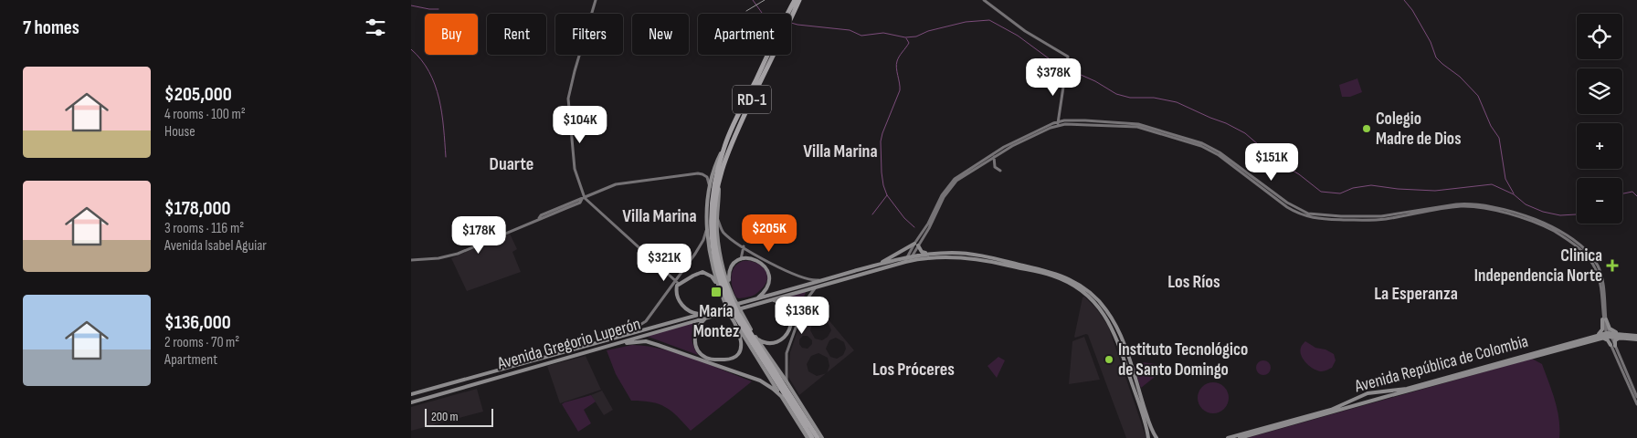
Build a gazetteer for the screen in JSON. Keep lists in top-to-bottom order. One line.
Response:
{"streets":{"highway":["RD-1"],"main road":["Avenida Gregorio Luperón","Avenida República de Colombia"]},"crossings":[["RD-1","Avenida Gregorio Luperón"]],"districts":["Villa Marina","Duarte","Villa Marina","Los Ríos","La Esperanza","Los Próceres"],"places":{"other":["Colegio Madre de Dios","Instituto Tecnológico de Santo Domingo"],"health":["Clinica Independencia Norte"],"transit":["María Montez"]},"scale_bar":"200 m","page":{"heading":"7 homes","map_buttons":["+","−"],"chip":["Buy","Rent","Filters","New","Apartment"],"list":[{"name":"$205,000","note":"4 rooms · 100 m² · House"},{"name":"$178,000","note":"3 rooms · 116 m² · Avenida Isabel Aguiar"},{"name":"$136,000","note":"2 rooms · 70 m² · Apartment"}],"price":["$378K","$104K","$151K","$205K","$178K","$321K","$136K"],"scale":"200 m"}}
